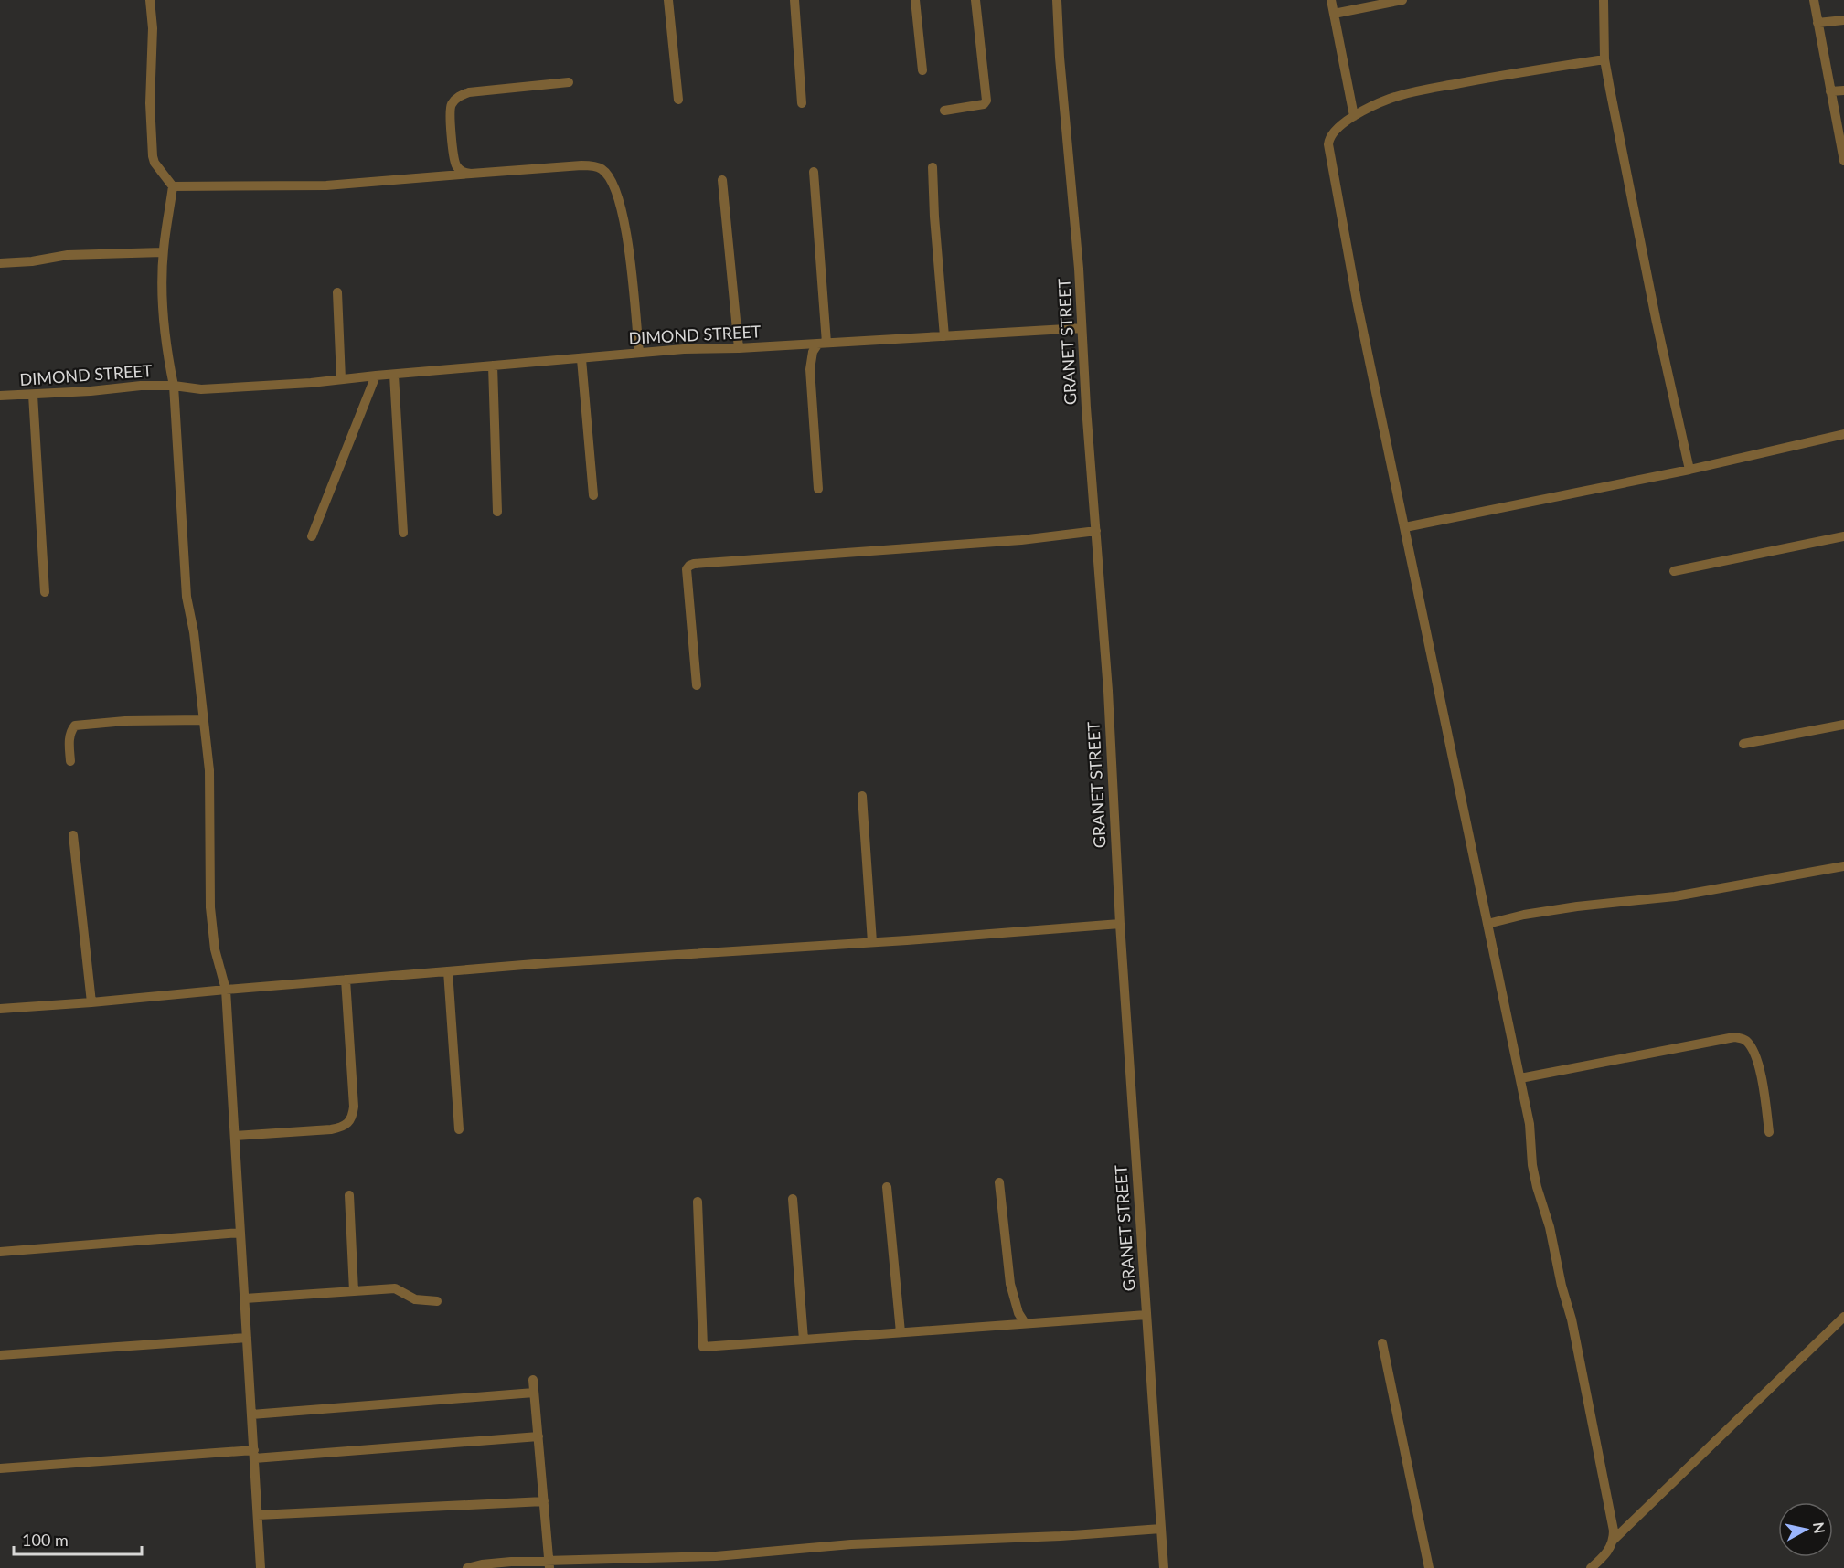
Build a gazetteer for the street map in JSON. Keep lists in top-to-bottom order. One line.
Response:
{"streets":{"street":["DIMOND STREET","GRANET STREET"]},"crossings":[["DIMOND STREET","GRANET STREET"]],"scale_bar":"100 m","north":"right"}
